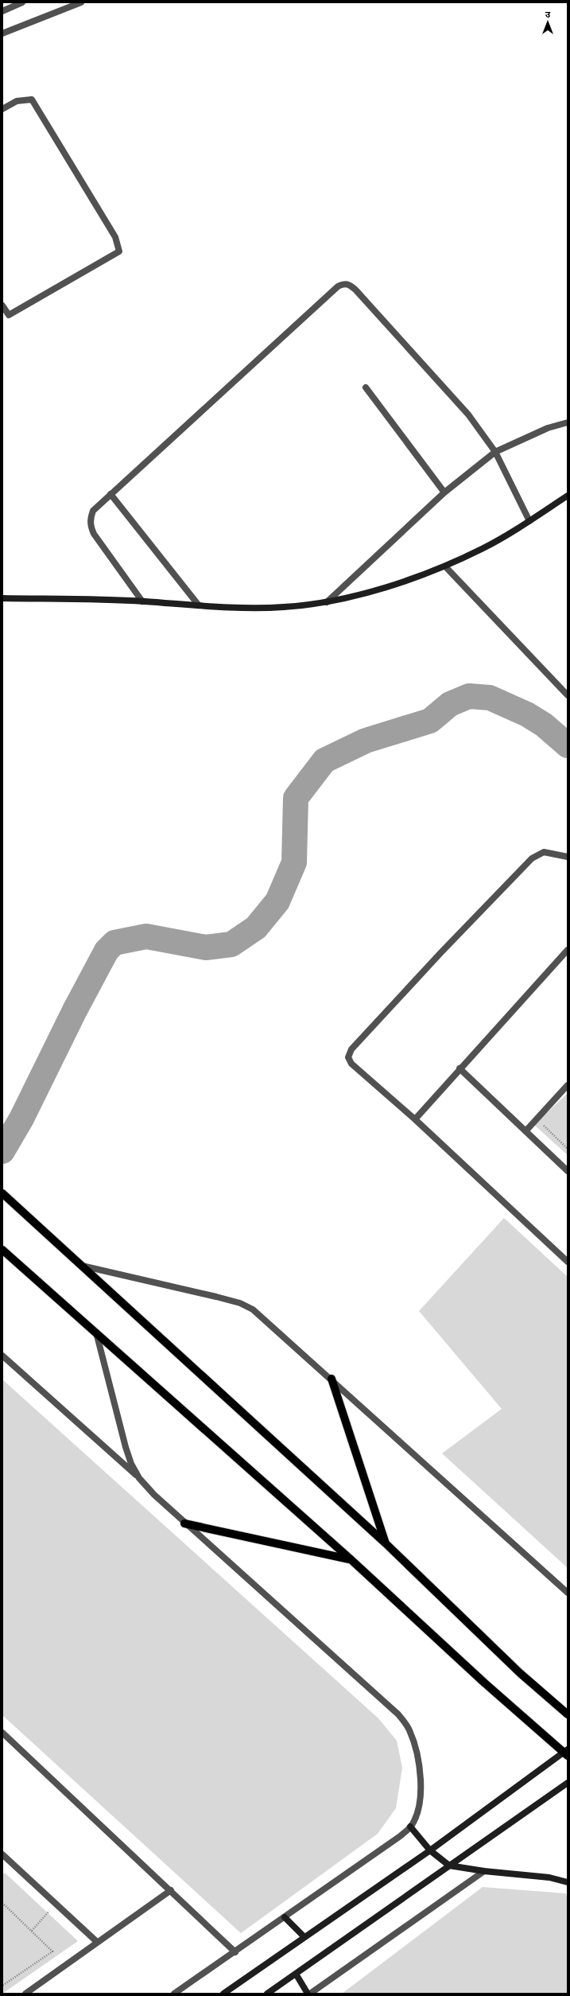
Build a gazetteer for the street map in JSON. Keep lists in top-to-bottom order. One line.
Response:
{"north":"top"}
